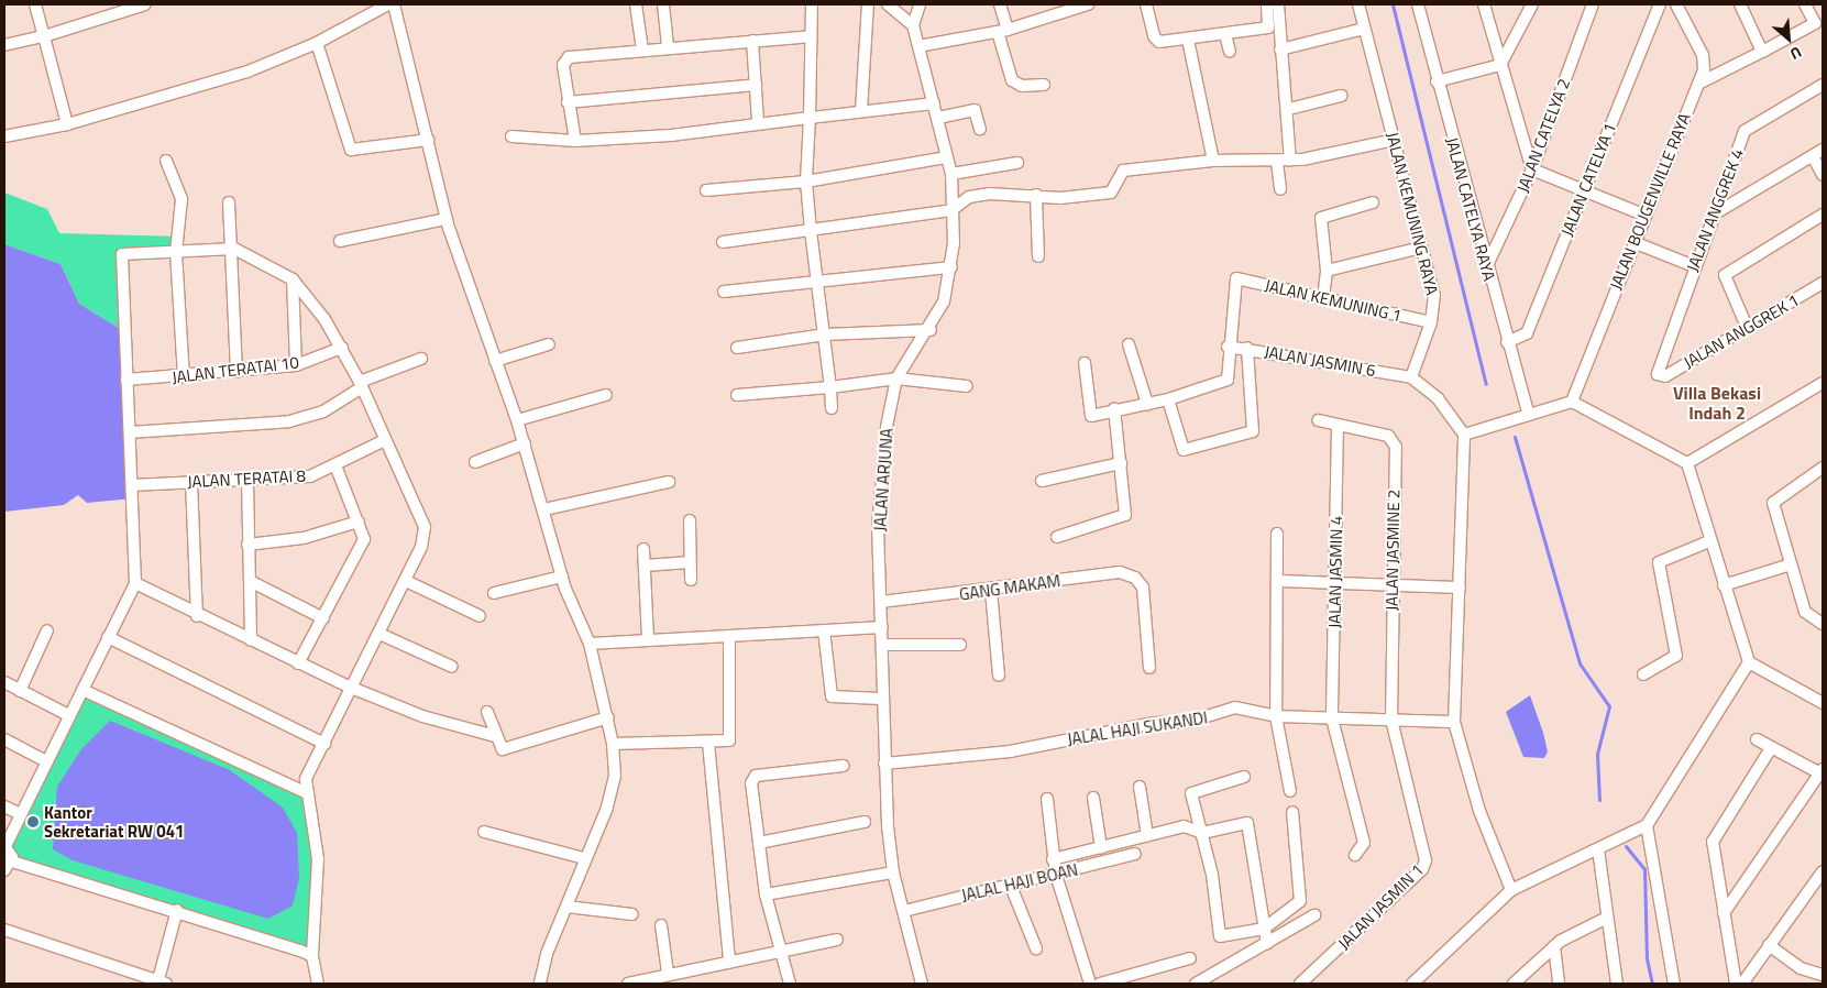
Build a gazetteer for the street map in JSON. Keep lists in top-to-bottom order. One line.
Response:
{"streets":{"street":["JALAN CATELYA 2","JALAN CATELYA 1","JALAN BOUGENVILLE RAYA","JALAN CATELYA RAYA","JALAN ANGGREK 4","JALAN KEMUNING RAYA","JALAN KEMUNING 1","JALAN ANGGREK 1","JALAN JASMIN 6","JALAN TERATAI 10","JALAN TERATAI 8","JALAN ARJUNA","JALAN JASMINE 2","JALAN JASMIN 4","GANG MAKAM","JALAL HAJI SUKANDI","JALAL HAJI BOAN","JALAN JASMIN 1"]},"crossings":[["JALAN CATELYA 2","JALAN CATELYA RAYA"],["JALAN CATELYA 1","JALAN CATELYA RAYA"],["JALAN ANGGREK 4","JALAN ANGGREK 1"],["JALAN KEMUNING RAYA","JALAN KEMUNING 1"],["JALAN KEMUNING RAYA","JALAN JASMIN 6"],["JALAN KEMUNING 1","JALAN JASMIN 6"],["JALAN ARJUNA","GANG MAKAM"],["JALAN ARJUNA","JALAL HAJI SUKANDI"],["JALAN ARJUNA","JALAL HAJI BOAN"],["JALAN JASMINE 2","JALAN JASMIN 4"],["JALAN JASMINE 2","JALAL HAJI SUKANDI"],["JALAN JASMINE 2","JALAN JASMIN 1"],["JALAN JASMIN 4","JALAL HAJI SUKANDI"],["JALAL HAJI SUKANDI","JALAN JASMIN 1"]],"districts":["Villa Bekasi Indah 2"],"places":["Kantor Sekretariat RW 041"],"north":"bottom right"}
